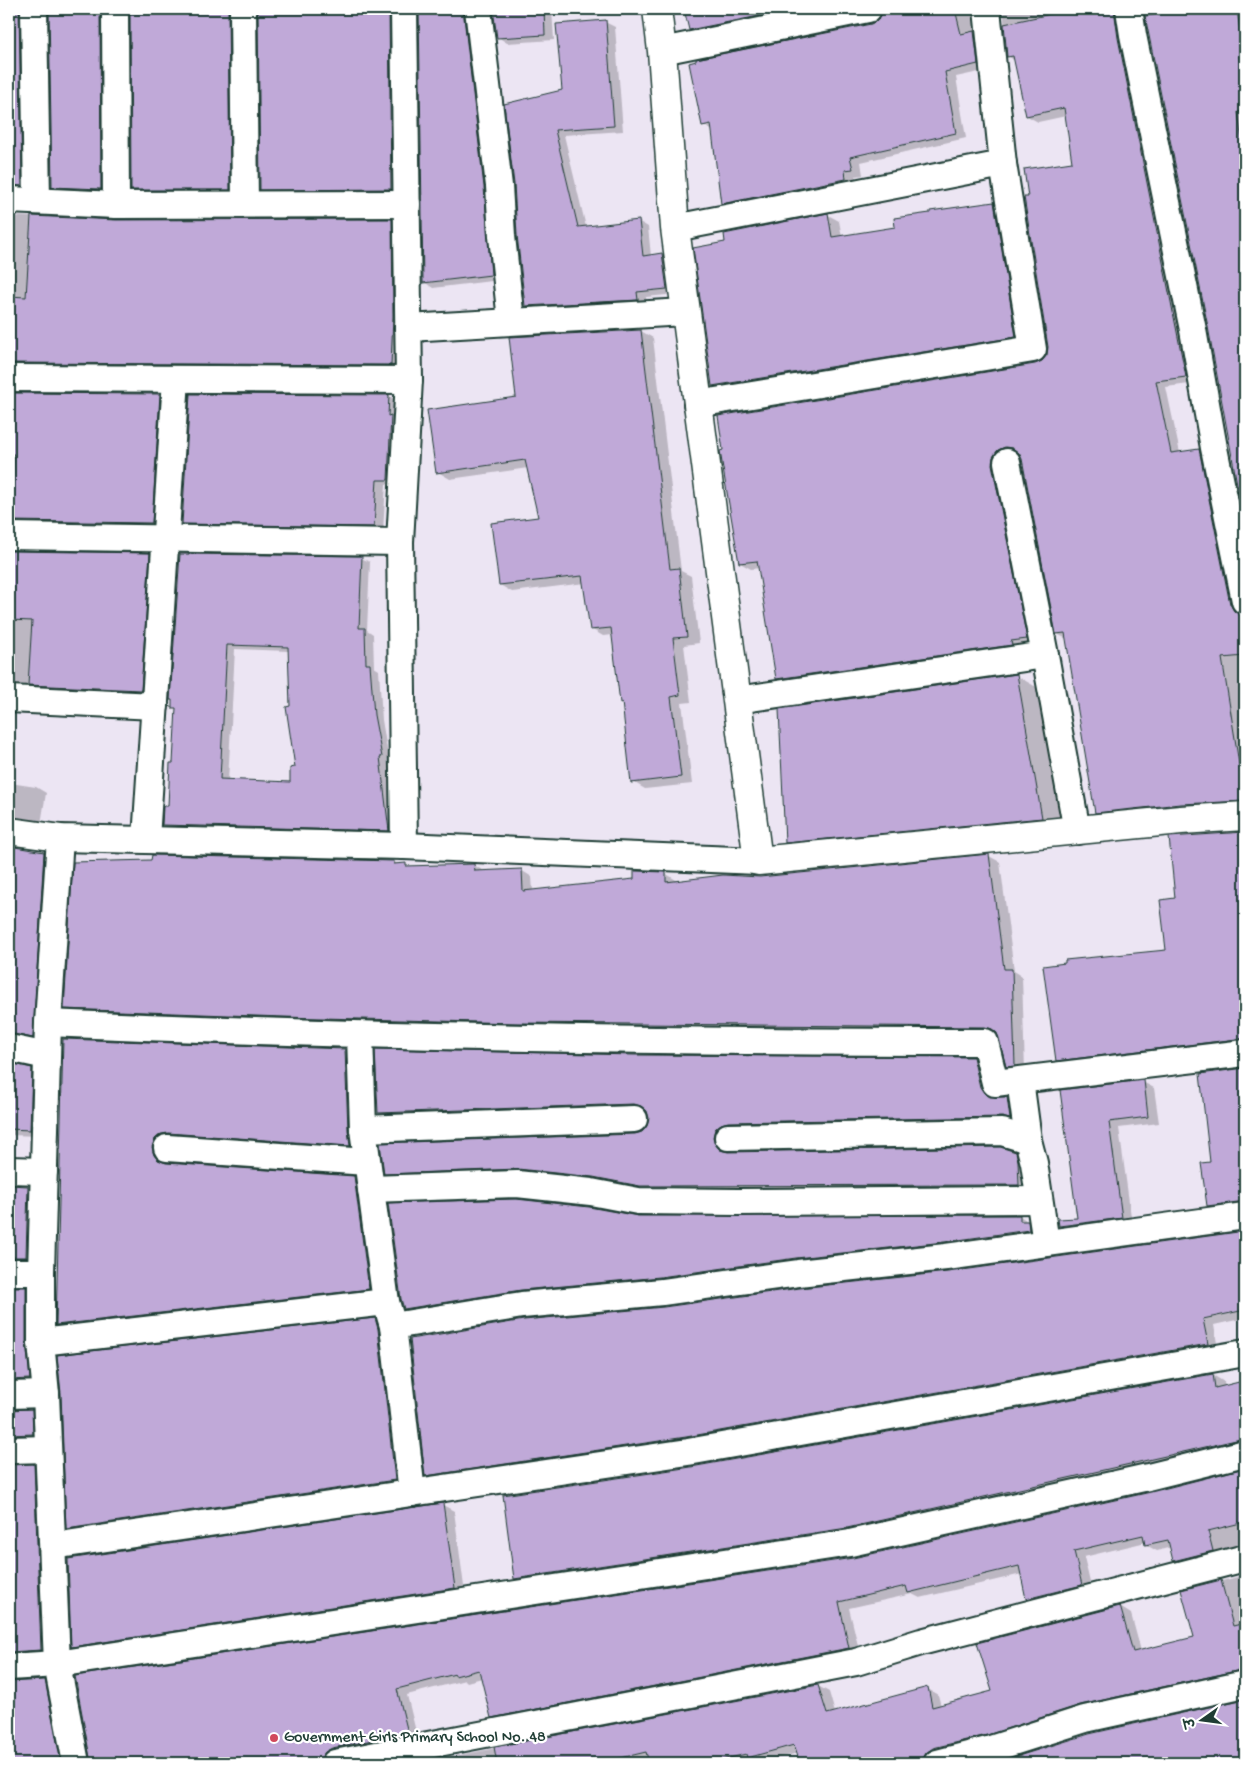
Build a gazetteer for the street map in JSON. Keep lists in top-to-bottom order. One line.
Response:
{"places":["Government Girls Primary School No. 48"],"north":"left"}
